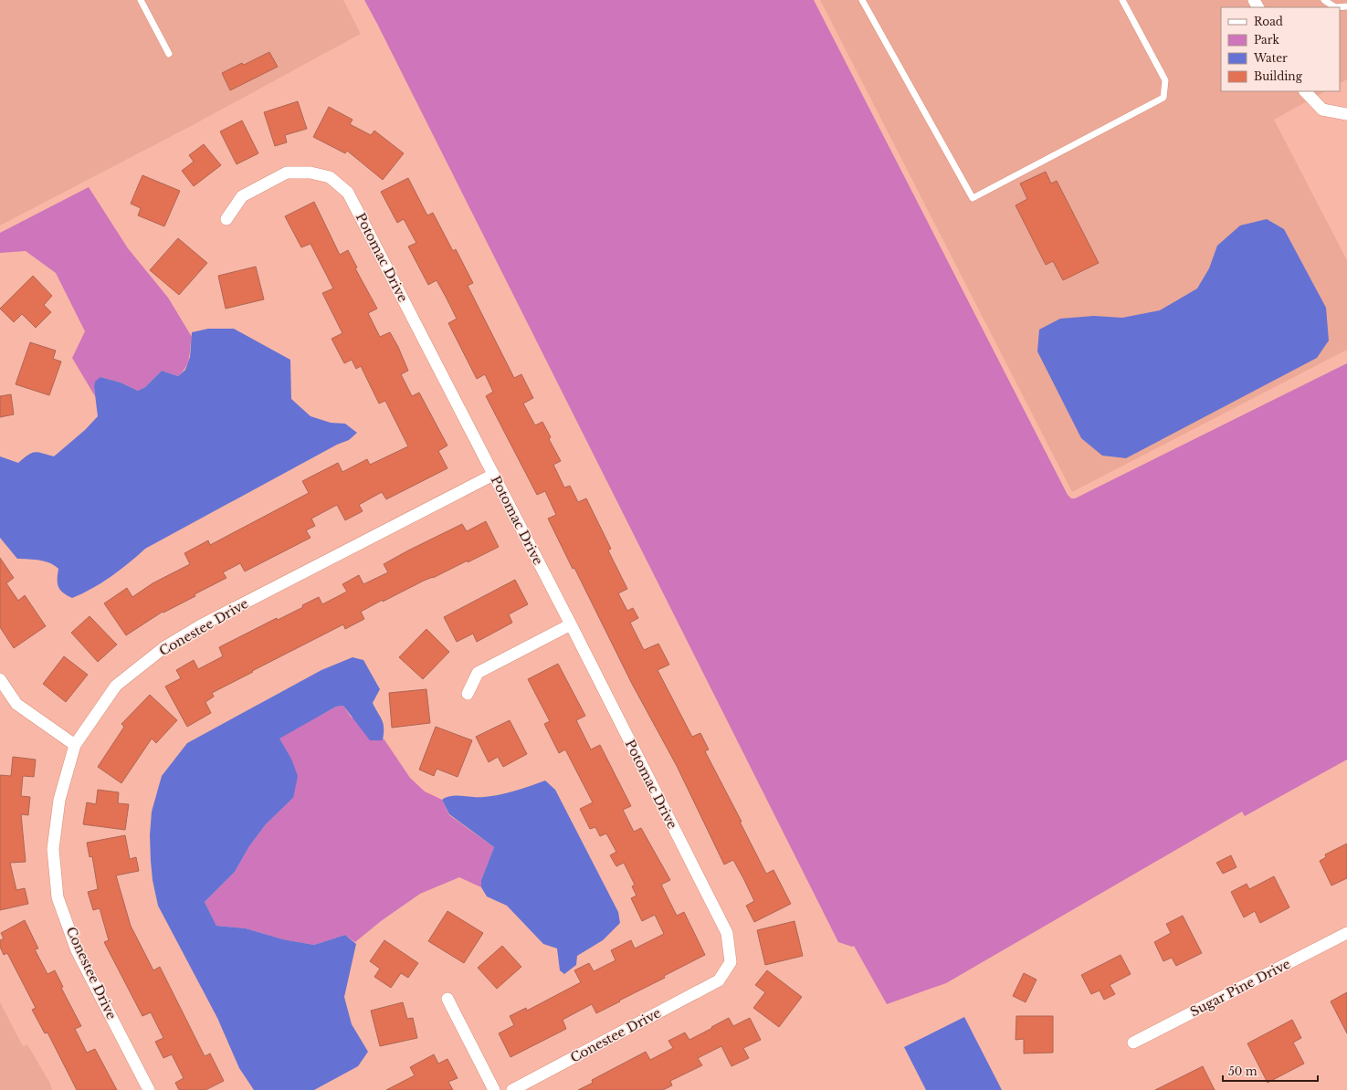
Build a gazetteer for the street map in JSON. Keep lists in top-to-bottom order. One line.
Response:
{"streets":{"street":["Potomac Drive","Conestee Drive","Sugar Pine Drive"]},"crossings":[["Potomac Drive","Conestee Drive"]],"legend":["Road","Park","Water","Building"],"scale_bar":"50 m"}
